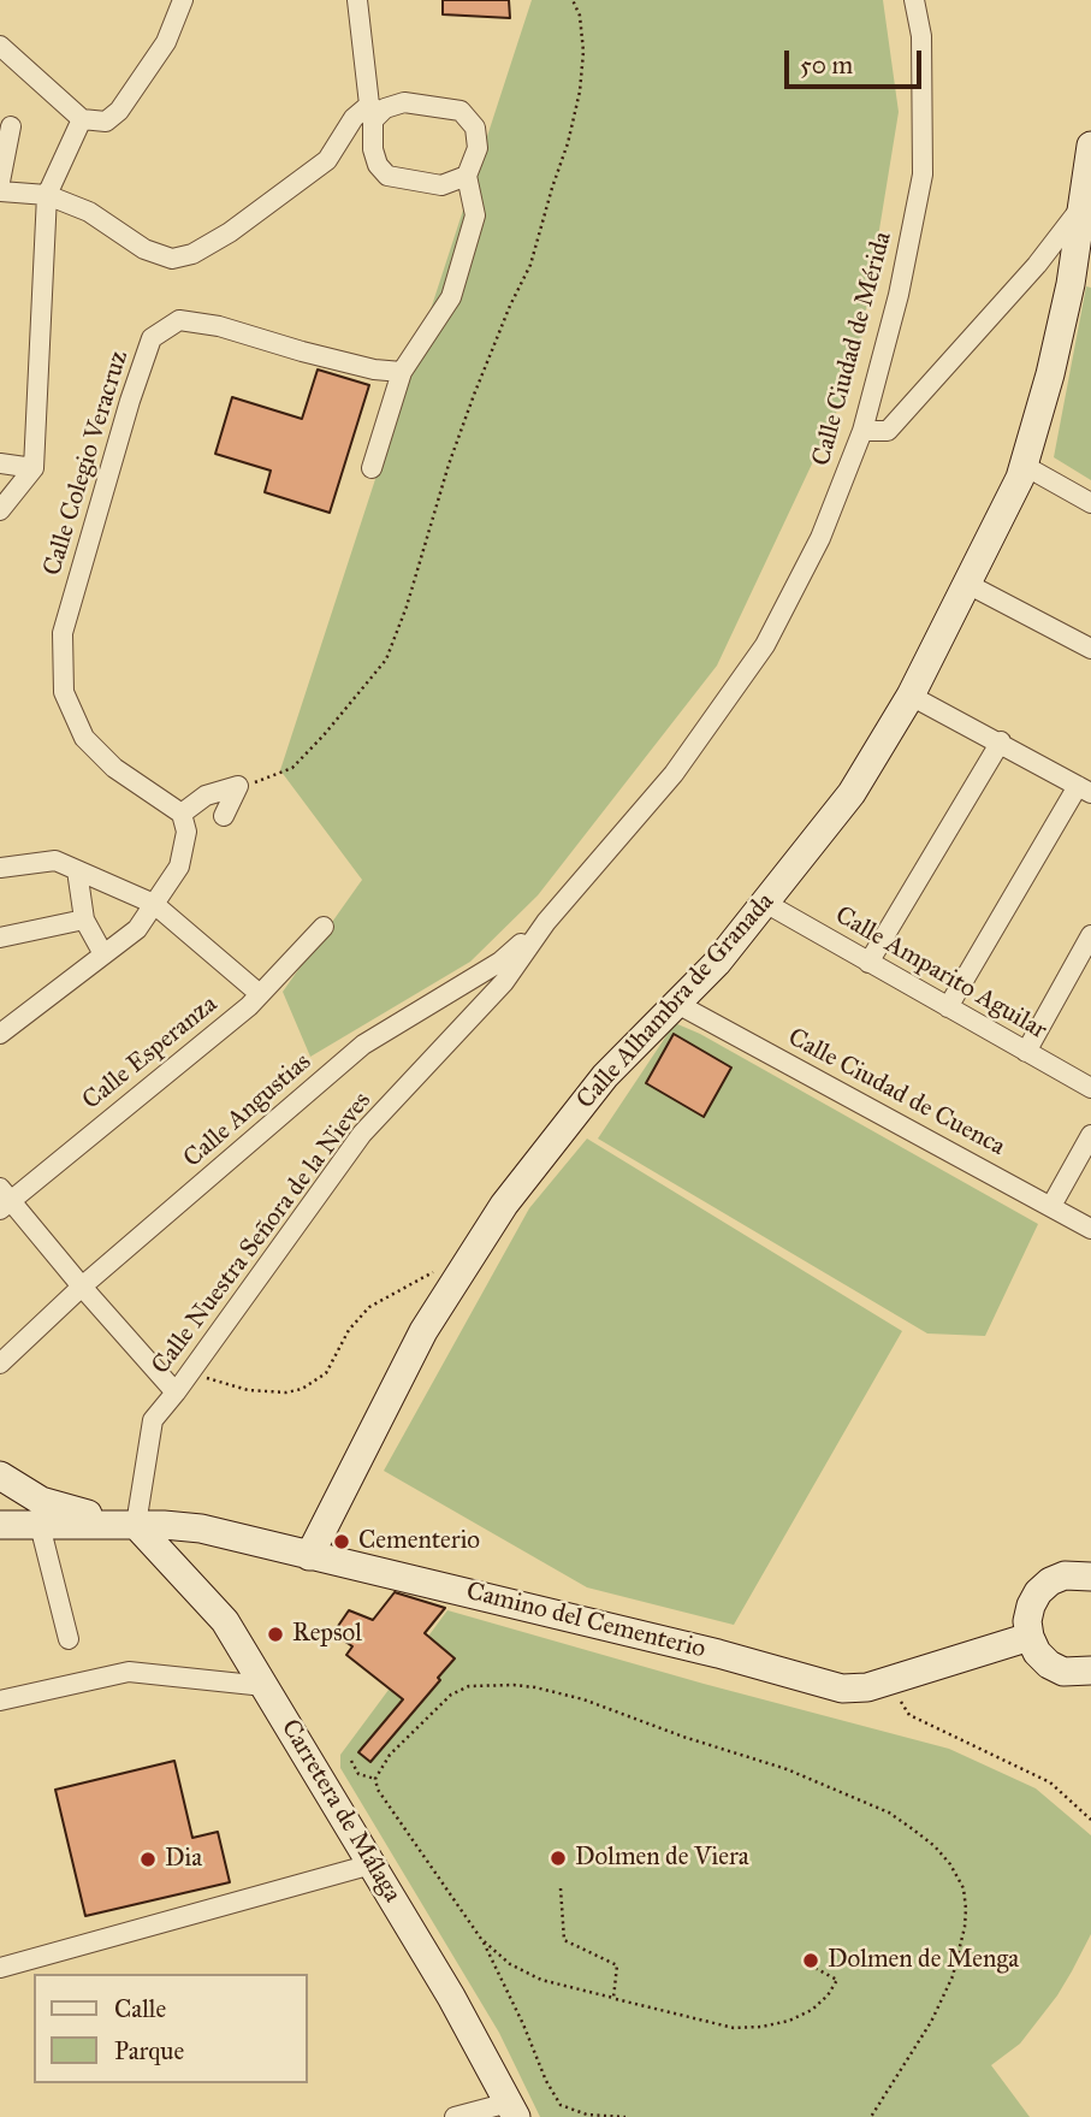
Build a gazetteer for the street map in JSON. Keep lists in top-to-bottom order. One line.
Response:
{"streets":{"street":["Calle Ciudad de Mérida","Calle Colegio Veracruz","Calle Amparito Aguilar","Calle Alhambra de Granada","Calle Esperanza","Calle Ciudad de Cuenca","Calle Angustias","Calle Nuestra Señora de la Nieves","Camino del Cementerio","Carretera de Málaga"]},"crossings":[["Calle Ciudad de Mérida","Calle Angustias"],["Calle Ciudad de Mérida","Calle Nuestra Señora de la Nieves"],["Calle Amparito Aguilar","Calle Alhambra de Granada"],["Calle Alhambra de Granada","Calle Ciudad de Cuenca"],["Calle Alhambra de Granada","Camino del Cementerio"],["Calle Angustias","Calle Nuestra Señora de la Nieves"],["Calle Nuestra Señora de la Nieves","Camino del Cementerio"],["Calle Nuestra Señora de la Nieves","Carretera de Málaga"],["Camino del Cementerio","Carretera de Málaga"]],"places":["Cementerio","Repsol","Dolmen de Viera","Dia","Dolmen de Menga"],"legend":["Calle","Parque"],"scale_bar":"50 m"}
